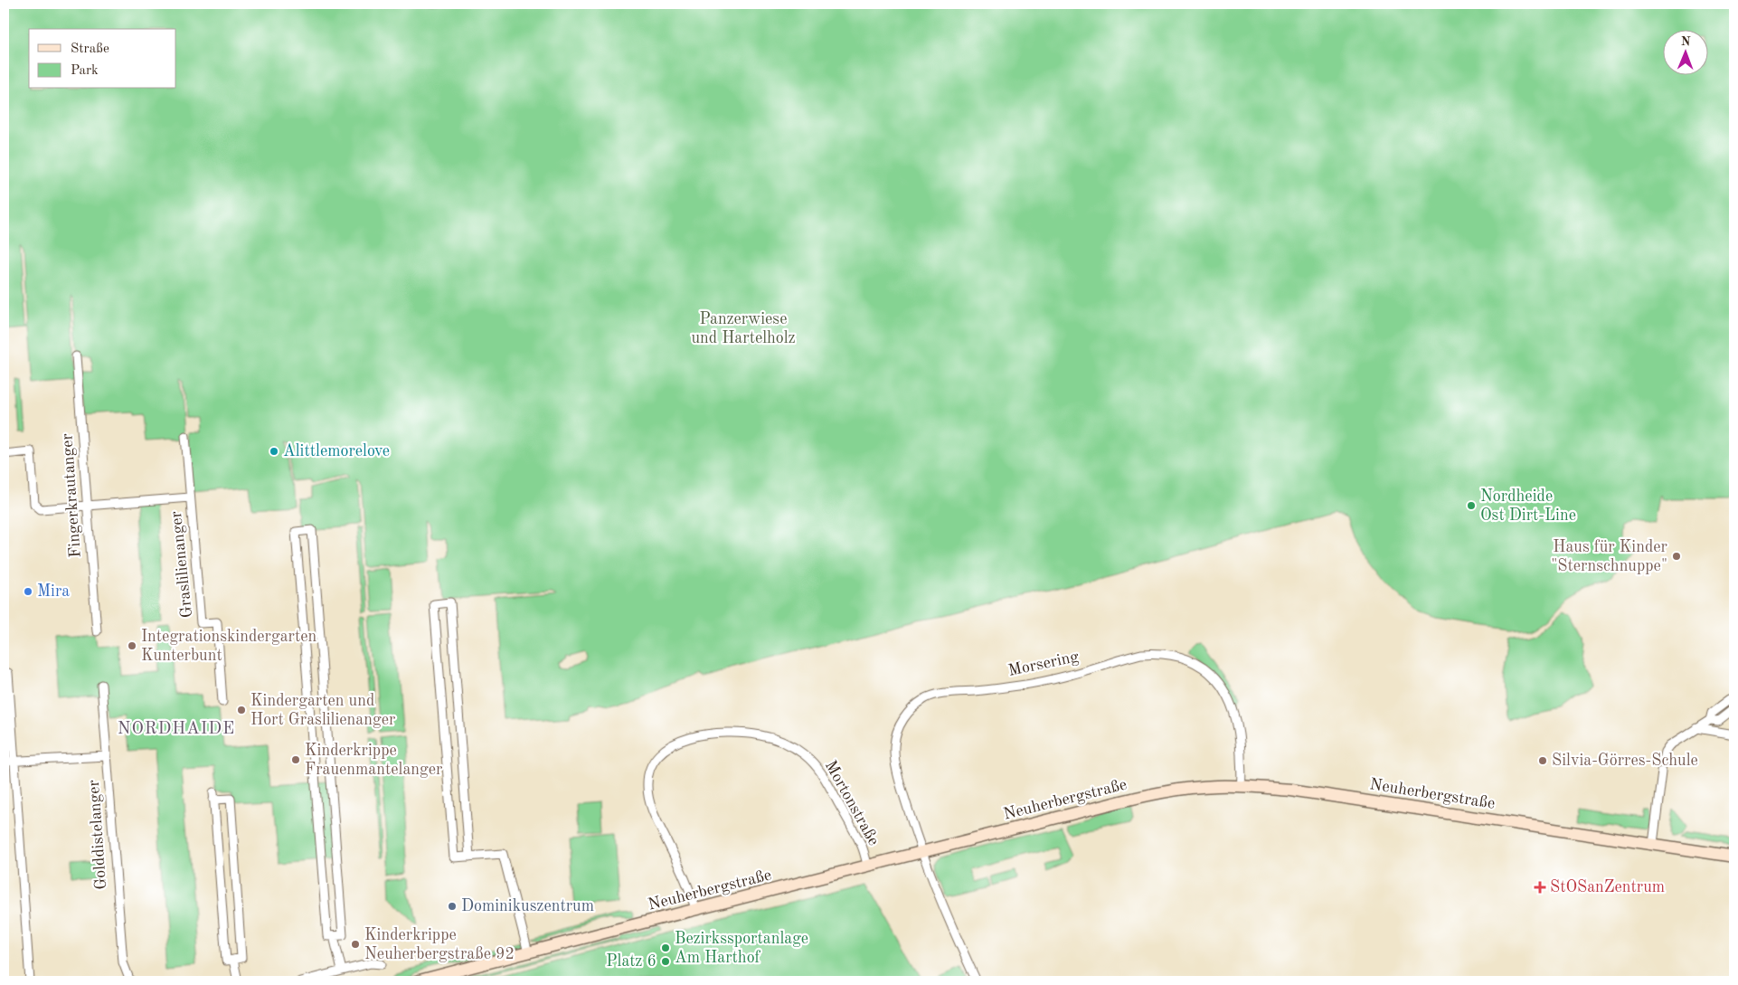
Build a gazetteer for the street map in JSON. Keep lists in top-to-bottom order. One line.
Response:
{"streets":{"main road":["Neuherbergstraße"],"street":["Fingerkrautanger","Graslilienanger","Morsering","Mortonstraße","Golddistelanger"]},"crossings":[["Morsering","Neuherbergstraße"],["Neuherbergstraße","Mortonstraße"]],"districts":["NORDHAIDE"],"parks":["Panzerwiese und Hartelholz"],"places":{"other":["Alittlemorelove","Nordheide Ost Dirt-Line","Haus für Kinder \"Sternschnuppe\"","Mira","Integrationskindergarten Kunterbunt","Kindergarten und Hort Graslilienanger","Kinderkrippe Frauenmantelanger","Silvia-Görres-Schule","Dominikuszentrum","Kinderkrippe Neuherbergstraße 92","Bezirkssportanlage Am Harthof","Platz 6"],"health":["StOSanZentrum"]},"legend":["Straße","Park"],"north":"top"}
